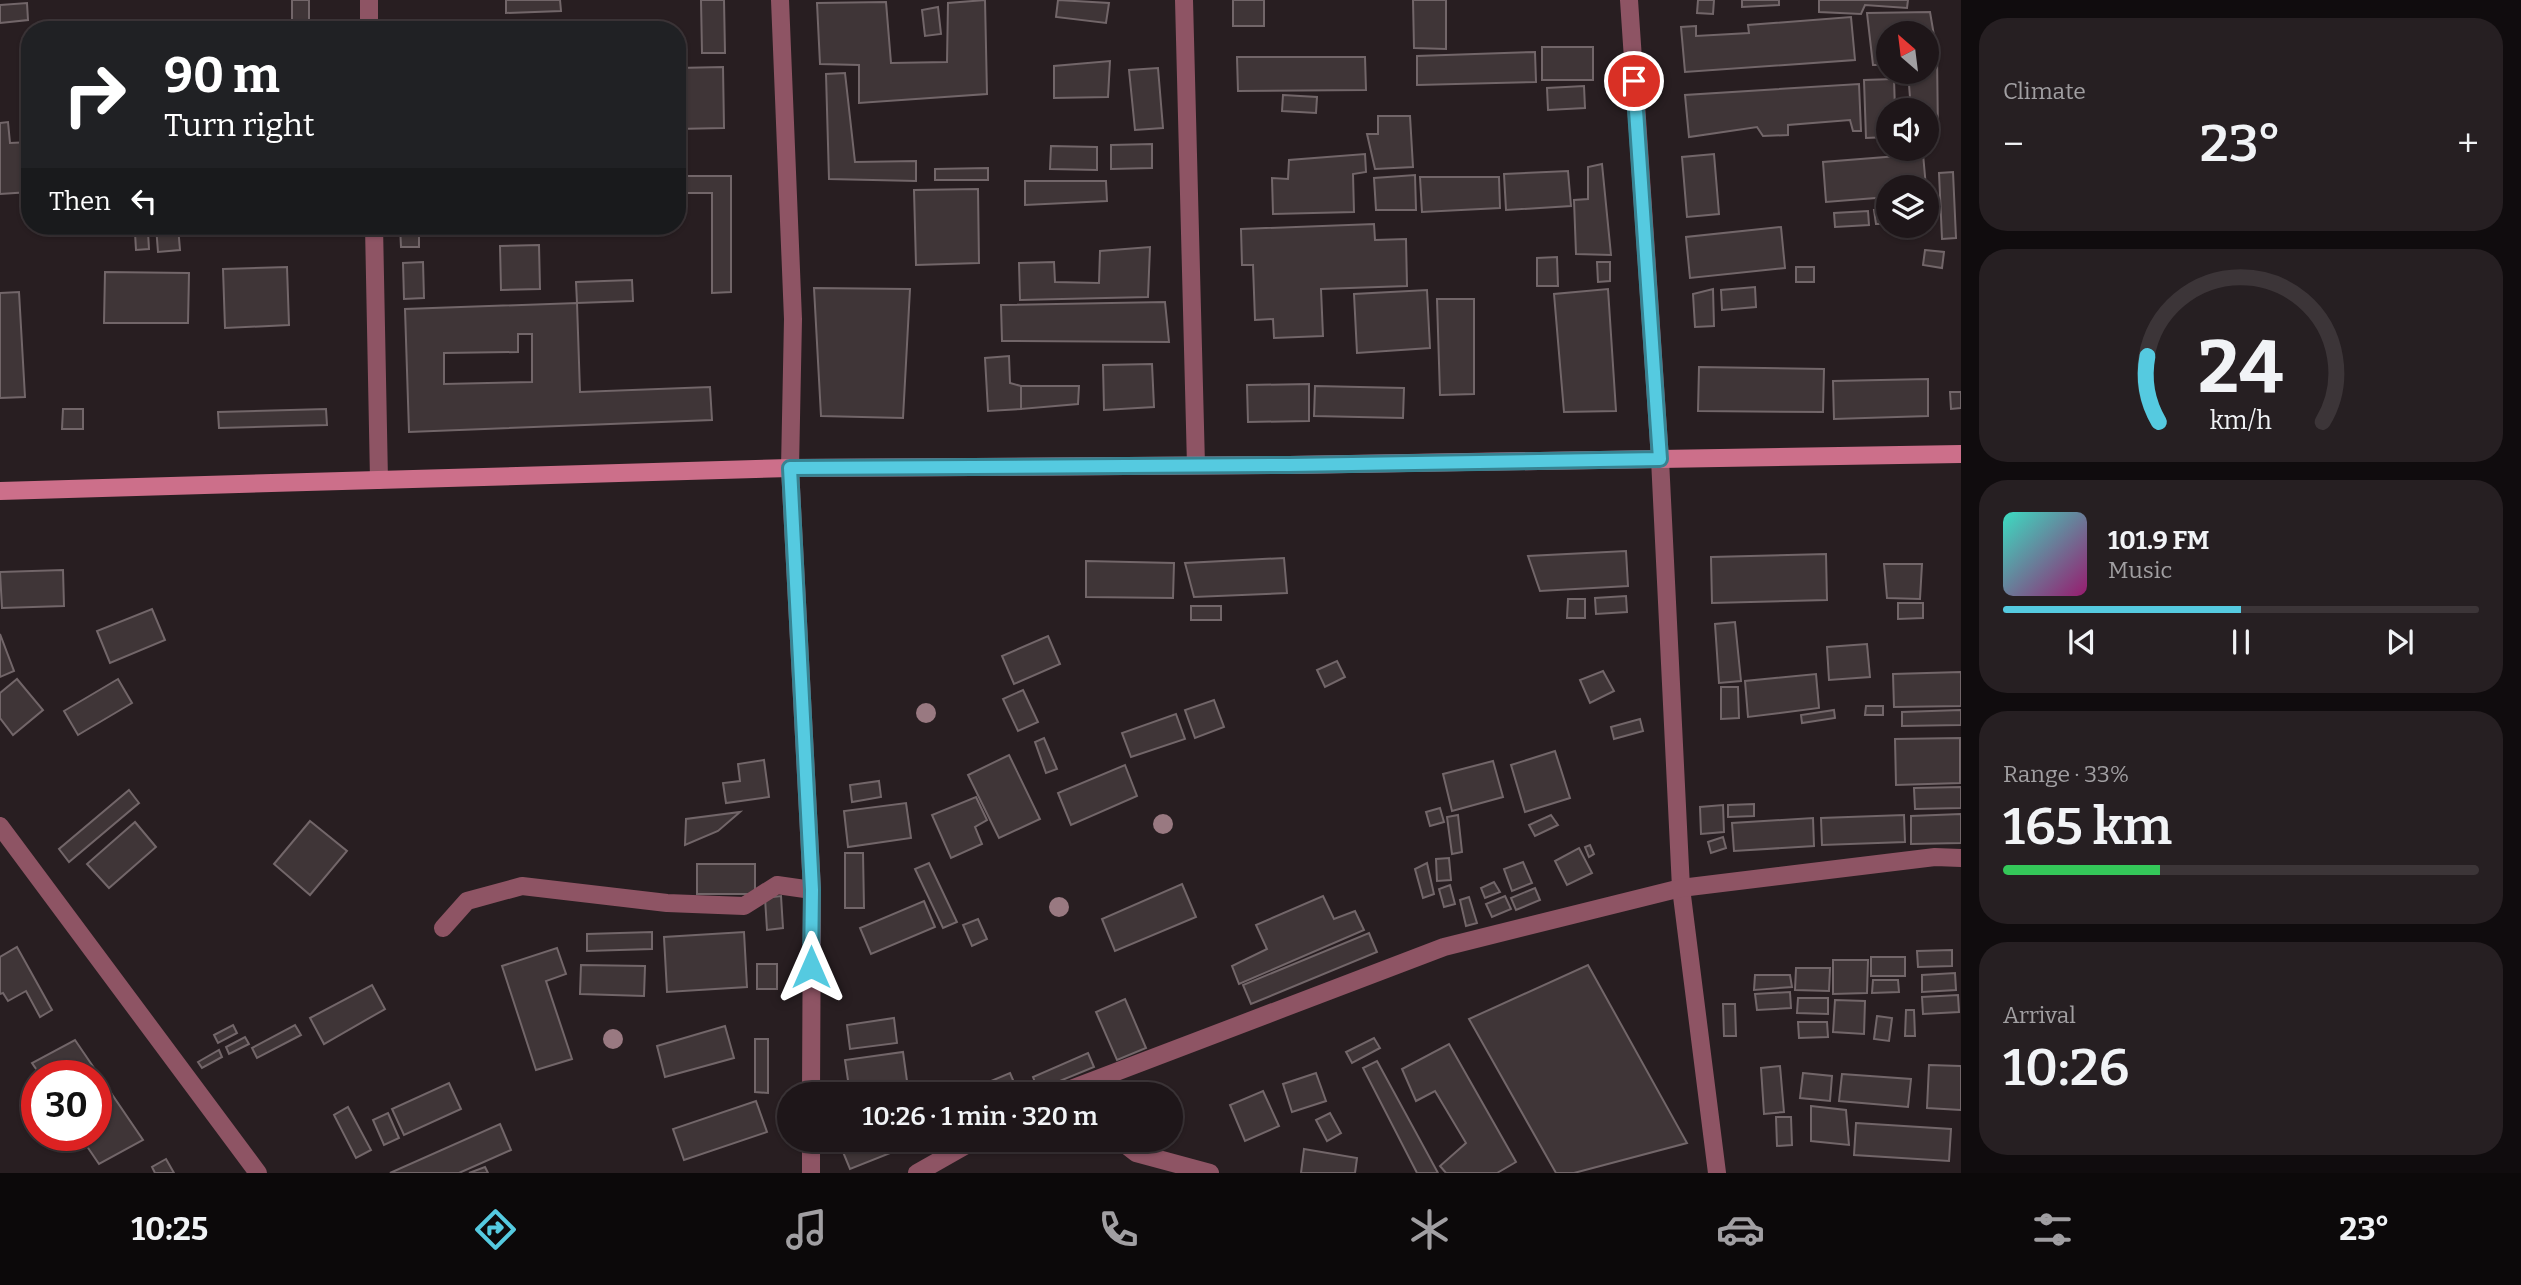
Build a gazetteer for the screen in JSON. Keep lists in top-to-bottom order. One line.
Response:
{"north":"top left","page":{"tile":["Climate",["Range · 33%","165 km"],["Arrival","10:26"]],"turn":["90 m","Turn right"],"heat":["−","23°","+"],"then":"Then","song":["101.9 FM","Music"],"limit":"30","trip":"10:26 · 1 min · 320 m","tabs":["10:25","23°"],"gauge":["24","km/h"]}}
